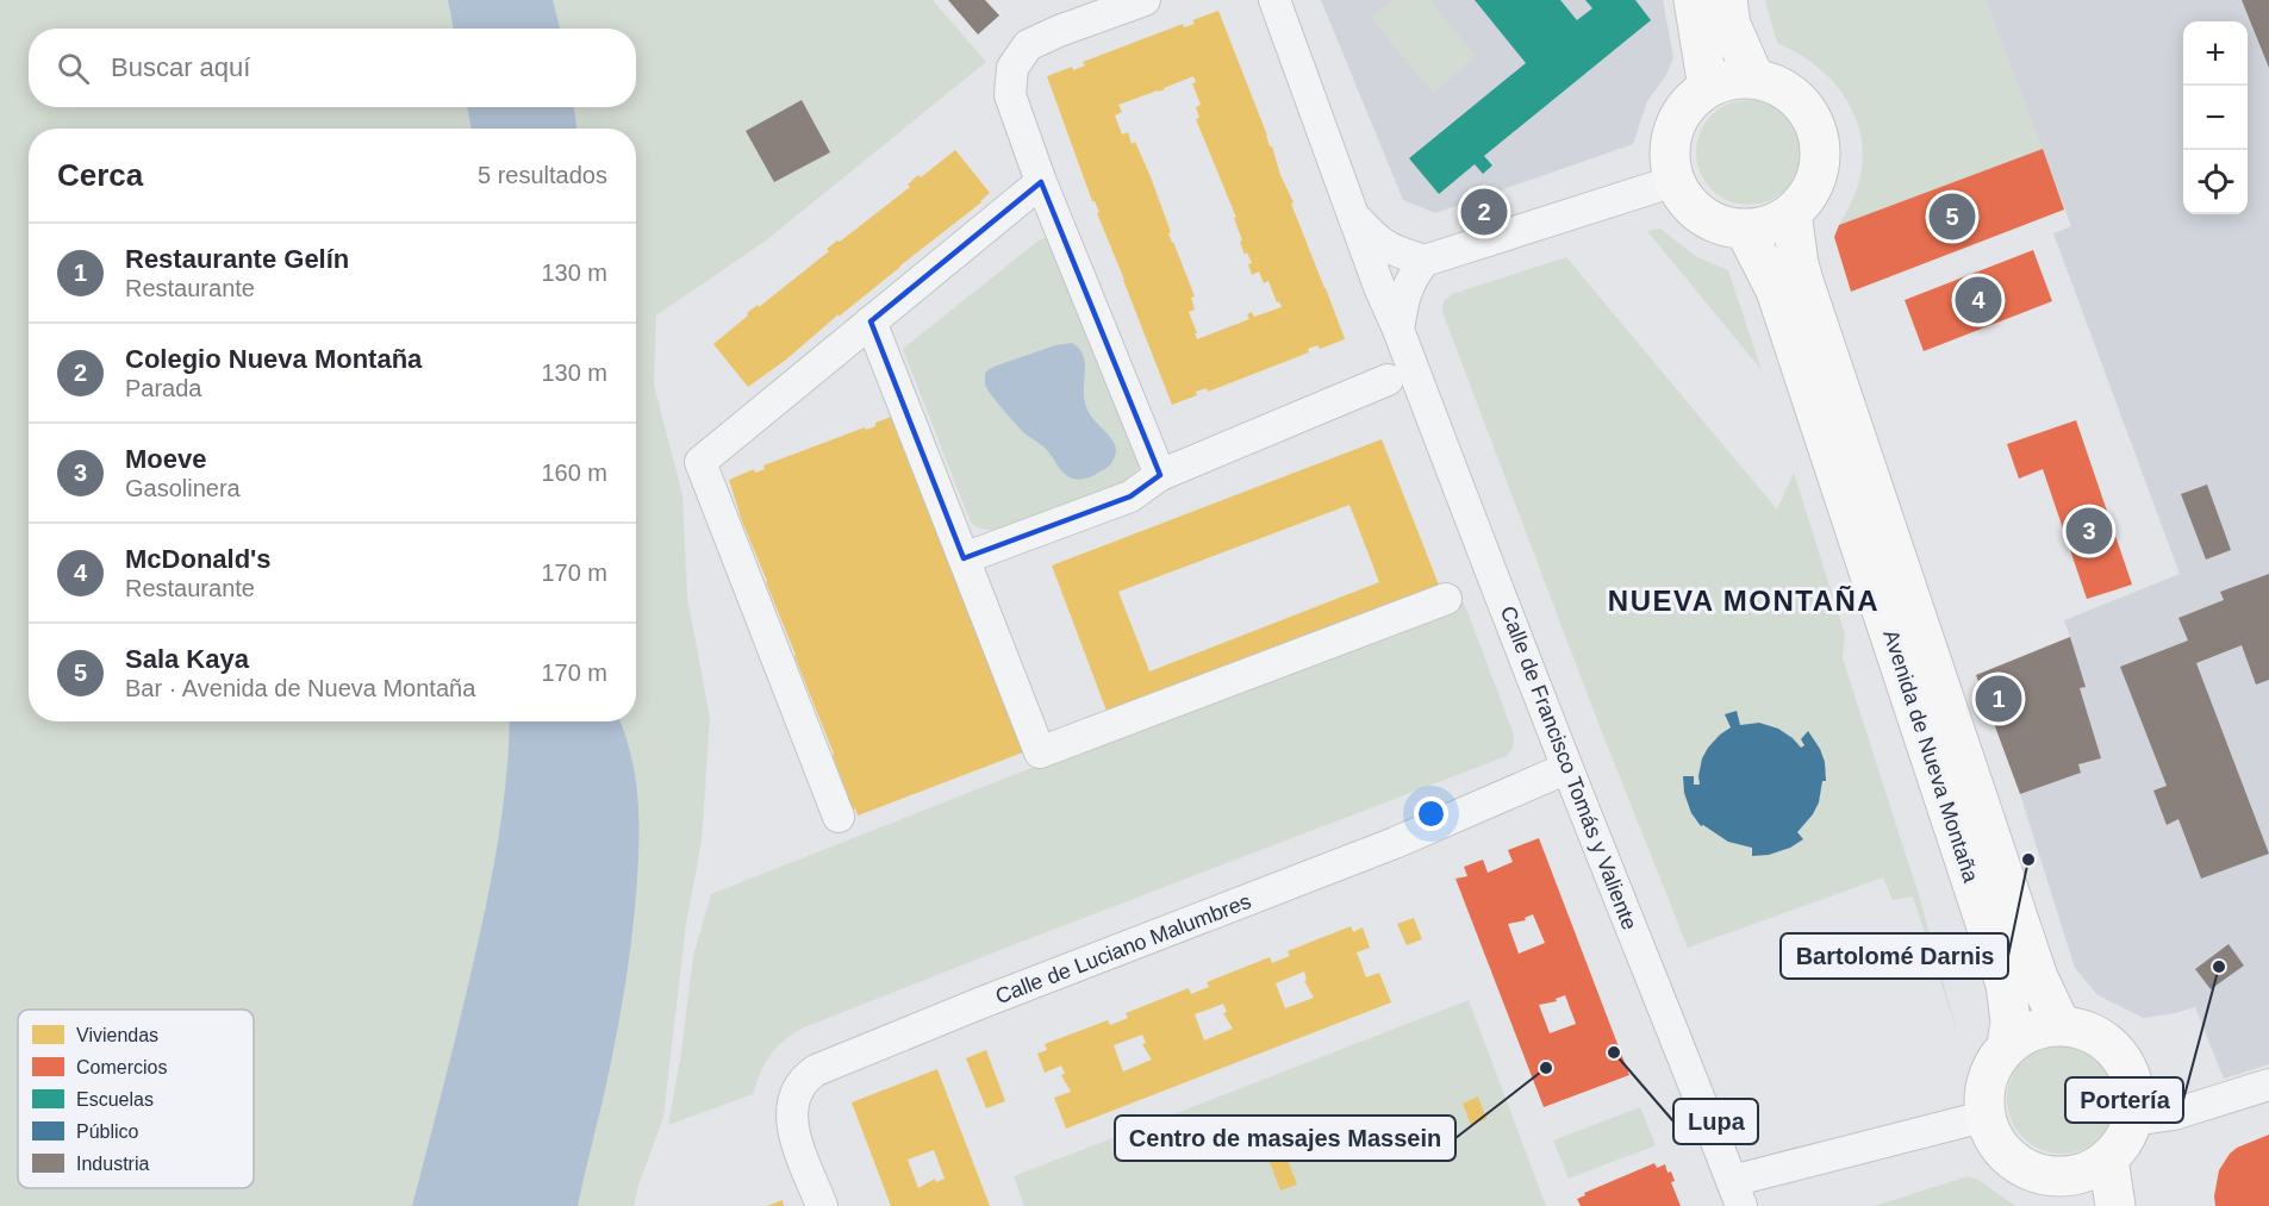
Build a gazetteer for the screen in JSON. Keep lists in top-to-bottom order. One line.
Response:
{"streets":{"main road":["Avenida de Nueva Montaña"],"street":["Calle de Francisco Tomás y Valiente","Calle de Luciano Malumbres"]},"crossings":[["Calle de Francisco Tomás y Valiente","Calle de Luciano Malumbres"]],"districts":["NUEVA MONTAÑA"],"places":["Bartolomé Darnis","Portería","Lupa","Centro de masajes Massein"],"legend":["Viviendas","Comercios","Escuelas","Público","Industria"],"page":{"map_buttons":["+","−"],"search":"Buscar aquí","heading":["Cerca","5 resultados"],"pins":["2","5","4","3","1"],"list":[{"mark":"1","name":"Restaurante Gelín","note":"Restaurante","value":"130 m"},{"mark":"2","name":"Colegio Nueva Montaña","note":"Parada","value":"130 m"},{"mark":"3","name":"Moeve","note":"Gasolinera","value":"160 m"},{"mark":"4","name":"McDonald's","note":"Restaurante","value":"170 m"},{"mark":"5","name":"Sala Kaya","note":"Bar · Avenida de Nueva Montaña","value":"170 m"}]}}
